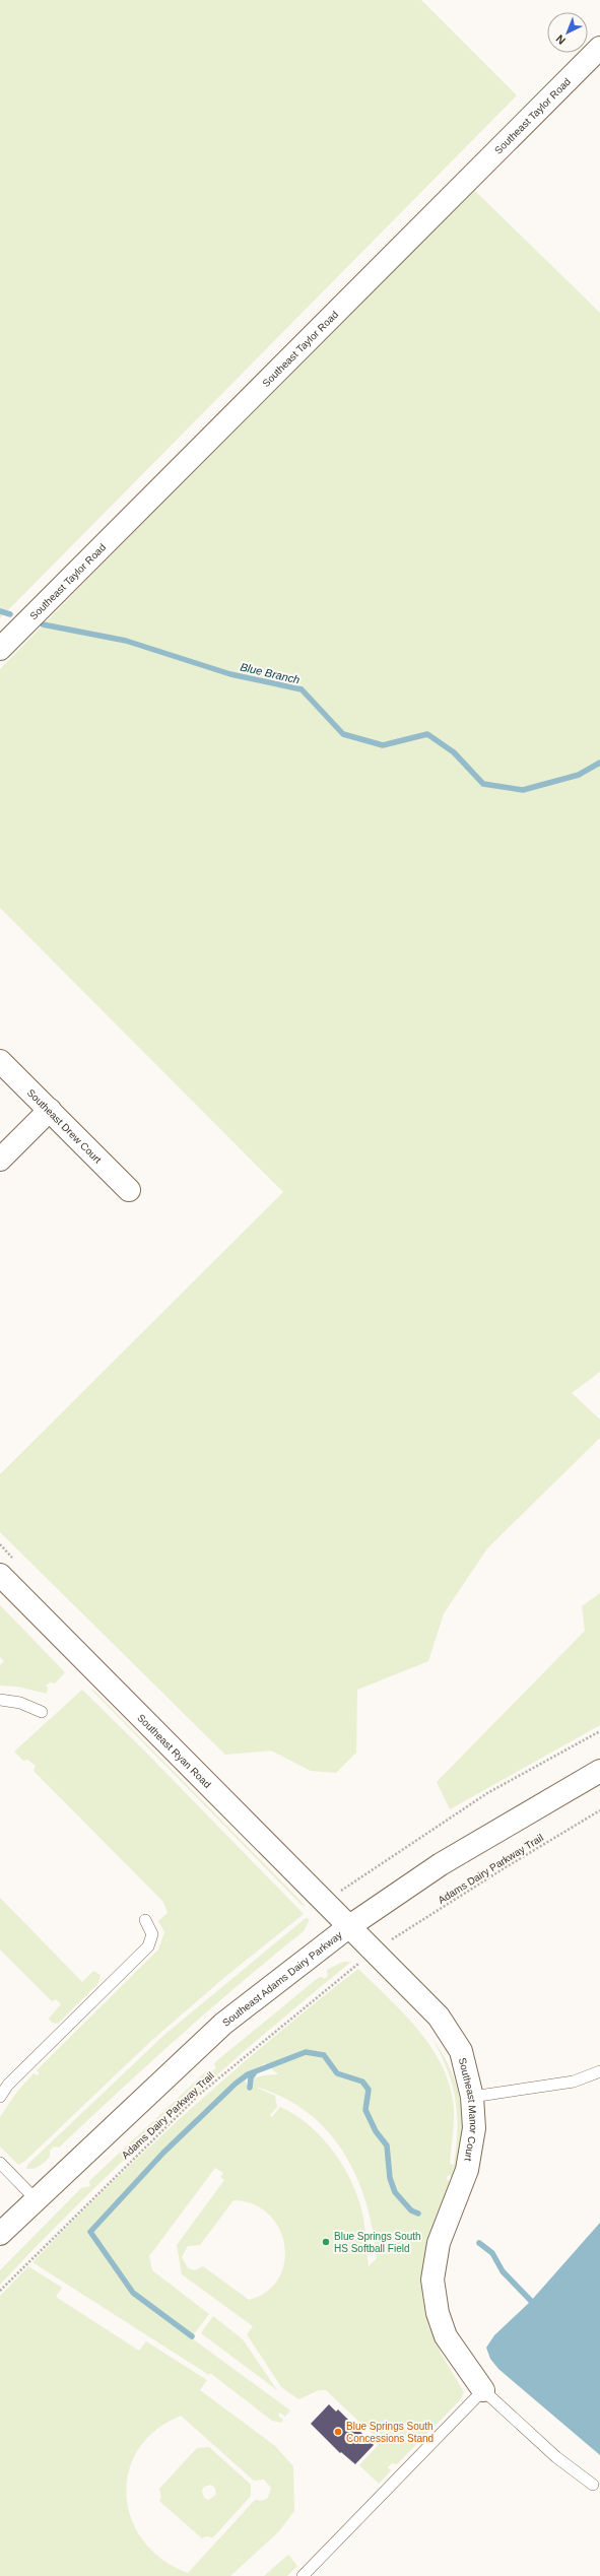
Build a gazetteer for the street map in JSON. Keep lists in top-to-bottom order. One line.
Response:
{"streets":{"street":["Southeast Taylor Road","Southeast Drew Court","Southeast Ryan Road","Southeast Adams Dairy Parkway","Southeast Manor Court"],"path":["Adams Dairy Parkway Trail"]},"crossings":[["Southeast Ryan Road","Southeast Adams Dairy Parkway"],["Southeast Ryan Road","Southeast Manor Court"],["Southeast Adams Dairy Parkway","Southeast Manor Court"]],"water":["Blue Branch"],"places":["Blue Springs South HS Softball Field","Blue Springs South Concessions Stand"],"north":"bottom left"}
